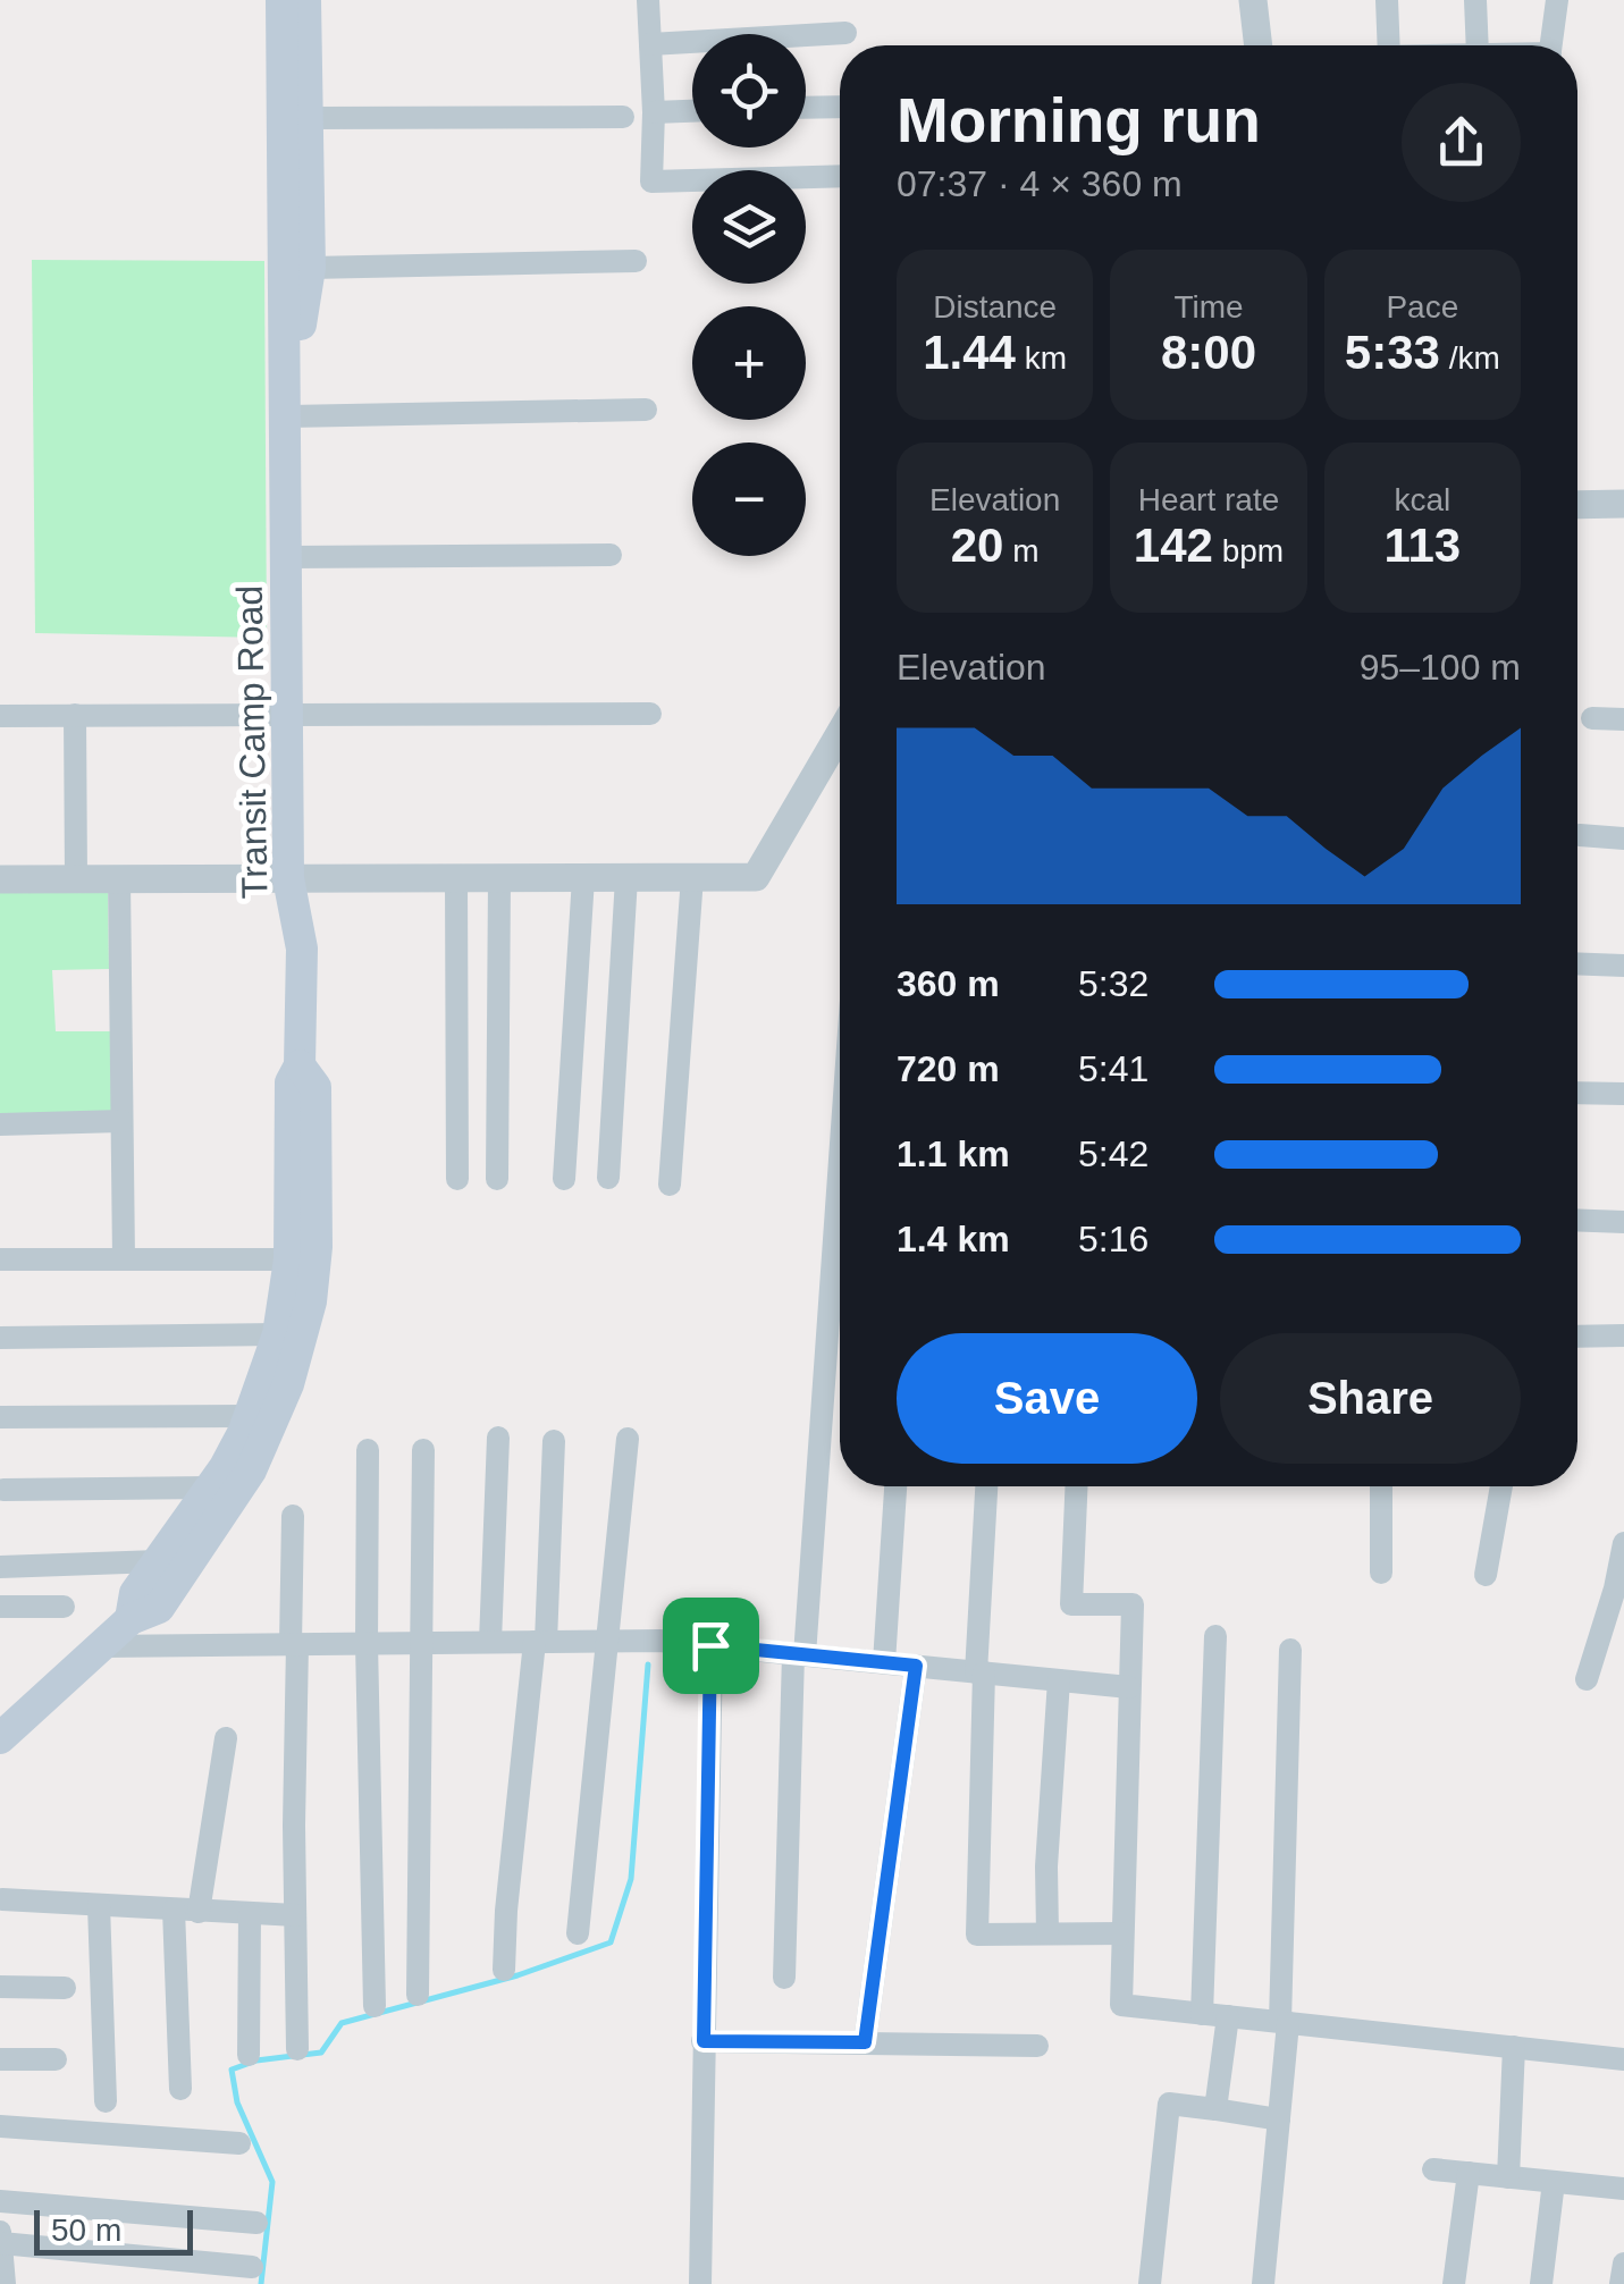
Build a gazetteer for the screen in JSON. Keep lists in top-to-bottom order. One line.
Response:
{"streets":{"main road":["Transit Camp Road"]},"scale_bar":"50 m","page":{"map_buttons":["+","−"],"heading":["Morning run","07:37 · 4 × 360 m"],"stats":[["Distance","1.44 km"],["Time","8:00"],["Pace","5:33 /km"],["Elevation","20 m"],["Heart rate","142 bpm"],["kcal","113"]],"chart":["Elevation","95–100 m"],"list":[{"name":"360 m","note":"5:32"},{"name":"720 m","note":"5:41"},{"name":"1.1 km","note":"5:42"},{"name":"1.4 km","note":"5:16"}],"buttons":["Save","Share"],"scale":"50 m"}}
